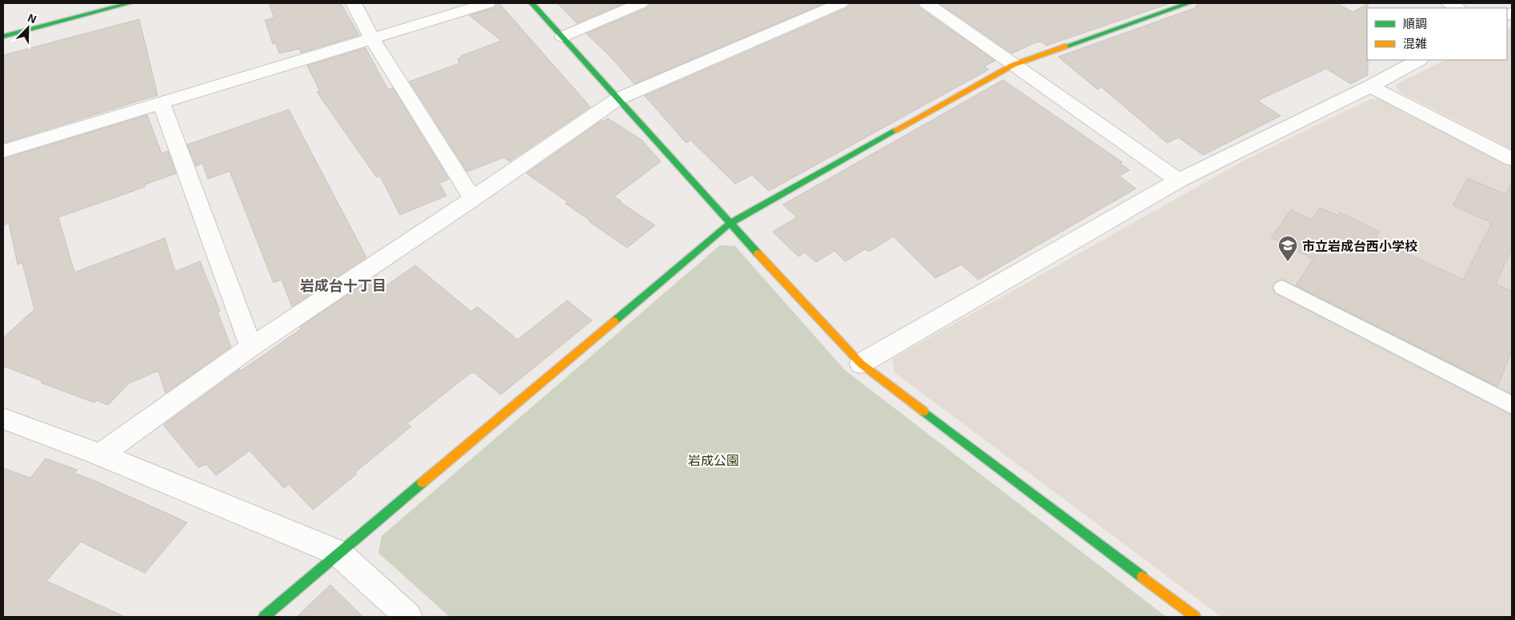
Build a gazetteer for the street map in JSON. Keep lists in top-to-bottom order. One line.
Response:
{"districts":["岩成台十丁目"],"parks":["岩成公園"],"places":{"school or university":["市立岩成台西小学校"]},"legend":["順調","混雑"],"north":"top right"}
